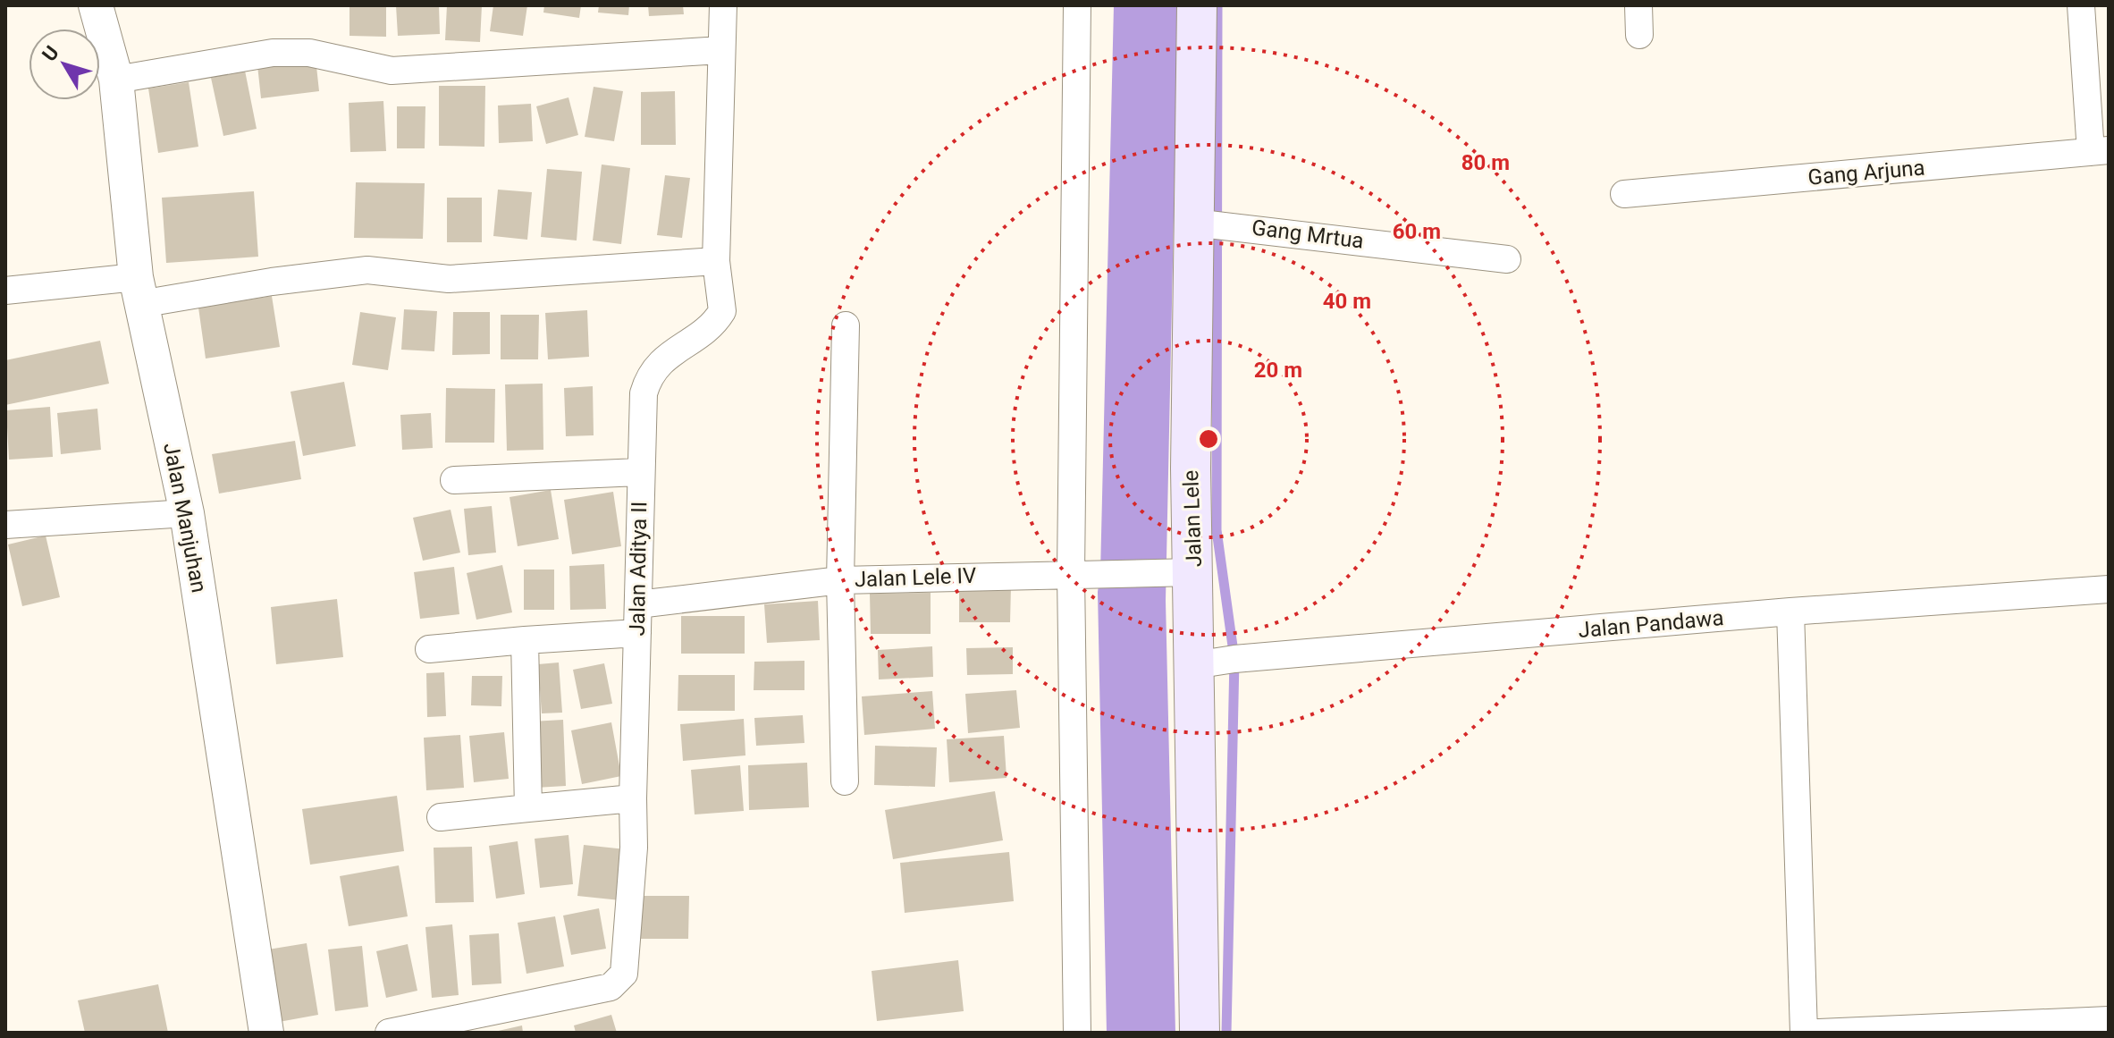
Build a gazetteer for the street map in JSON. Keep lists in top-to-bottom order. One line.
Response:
{"streets":{"main road":["Jalan Lele"],"street":["Gang Arjuna","Gang Mrtua","Jalan Manjuhan","Jalan Aditya II","Jalan Lele IV","Jalan Pandawa"]},"crossings":[["Gang Mrtua","Jalan Lele"],["Jalan Lele","Jalan Lele IV"],["Jalan Lele","Jalan Pandawa"],["Jalan Aditya II","Jalan Lele IV"]],"north":"top left","rings":["80 m","60 m","40 m","20 m"]}
